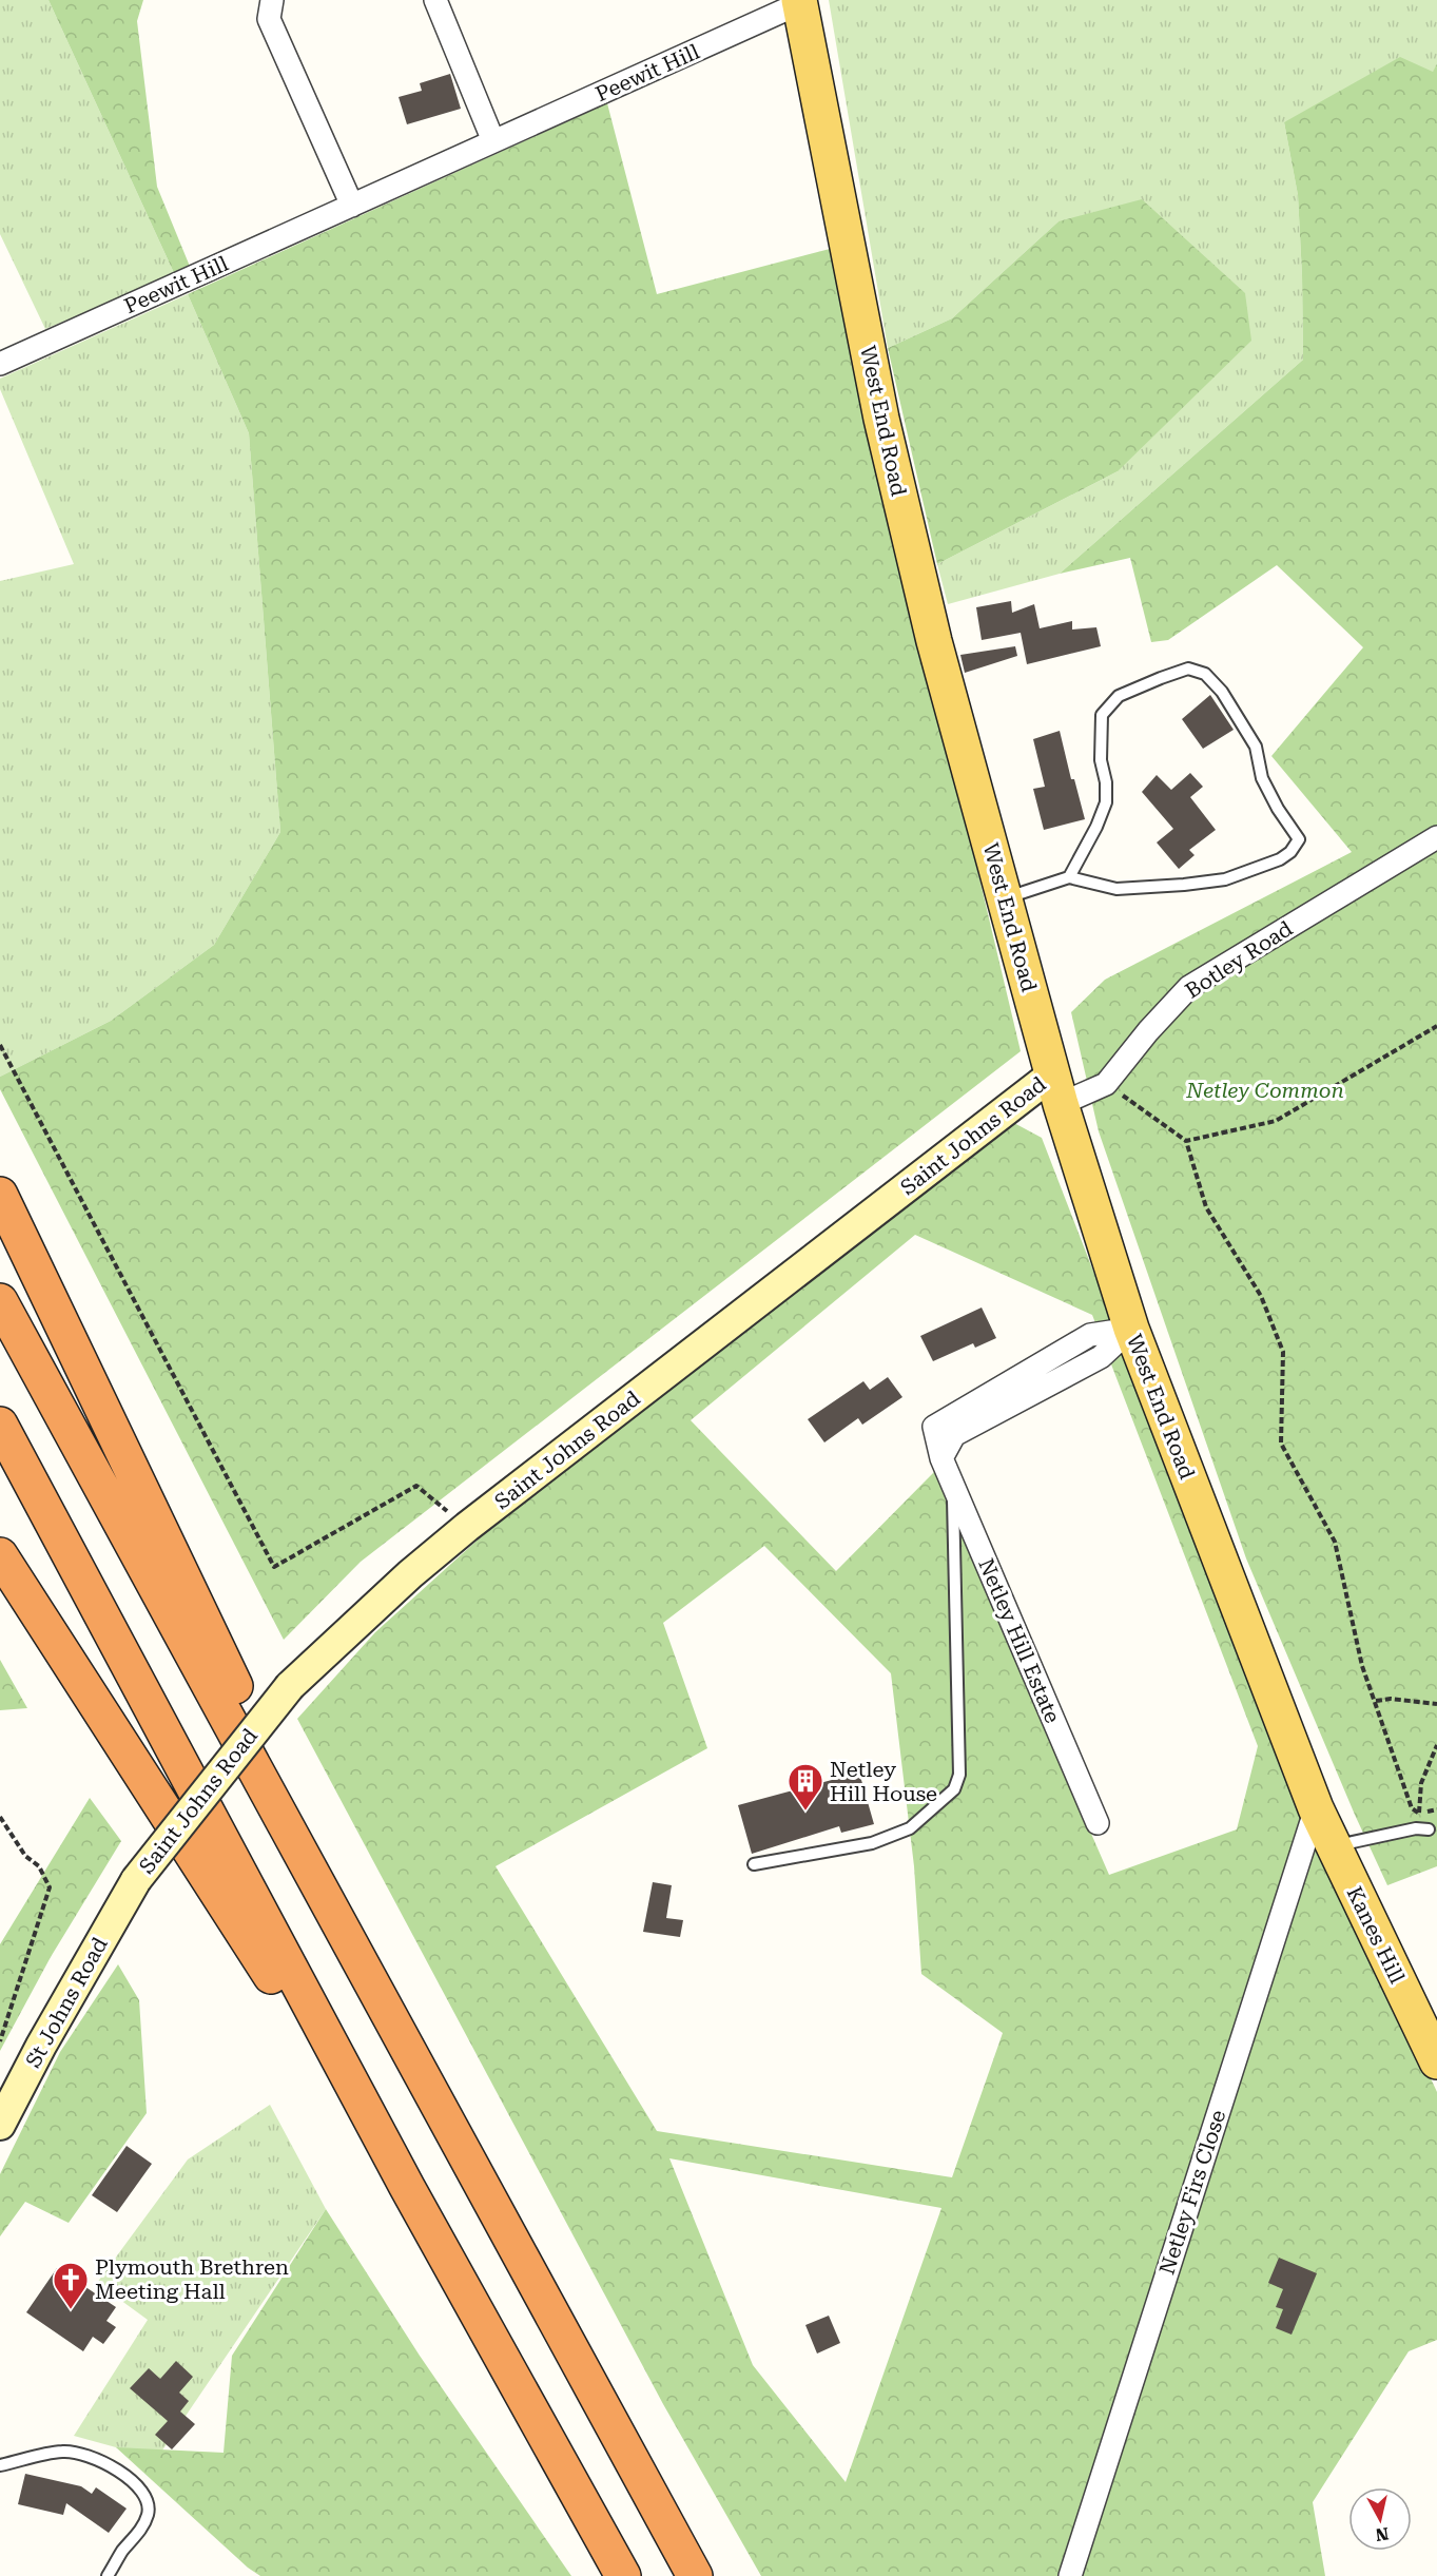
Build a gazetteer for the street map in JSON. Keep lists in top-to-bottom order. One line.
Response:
{"streets":{"main road":["West End Road","Saint Johns Road","Kanes Hill","St Johns Road"],"street":["Peewit Hill","Botley Road","Netley Hill Estate","Netley Firs Close"]},"crossings":[["Peewit Hill","West End Road"],["West End Road","Botley Road"],["West End Road","Saint Johns Road"],["West End Road","Netley Hill Estate"],["West End Road","Kanes Hill"],["West End Road","Netley Firs Close"],["Botley Road","Saint Johns Road"],["Saint Johns Road","St Johns Road"],["Kanes Hill","Netley Firs Close"]],"parks":["Netley Common"],"places":{"building":["Netley Hill House"],"church":["Plymouth Brethren Meeting Hall"]},"north":"bottom"}
